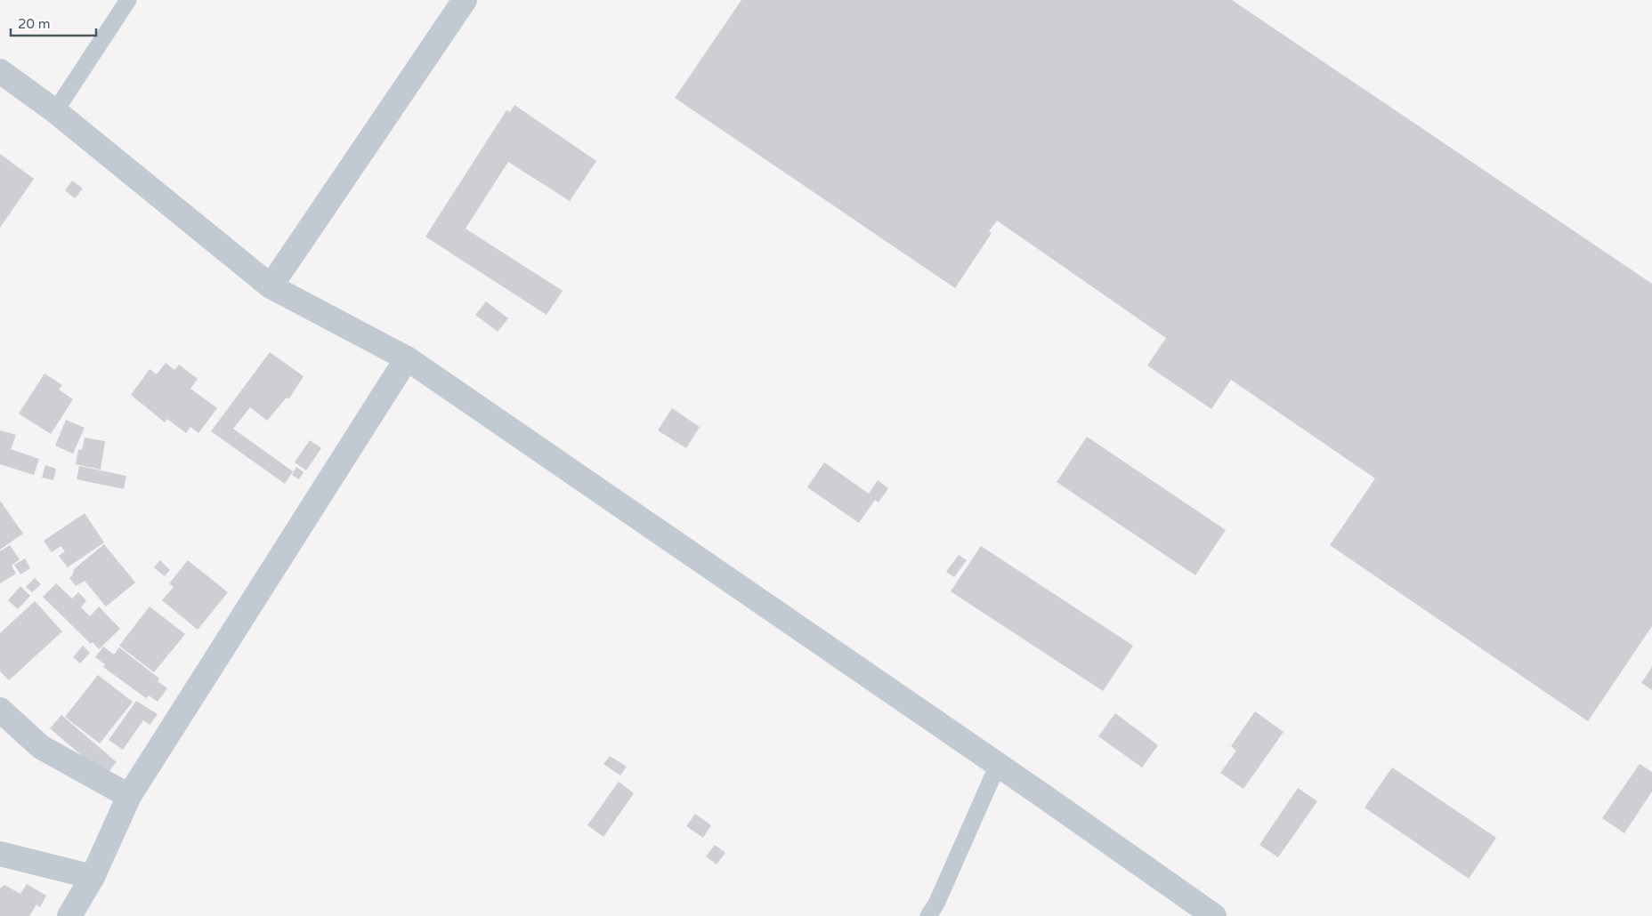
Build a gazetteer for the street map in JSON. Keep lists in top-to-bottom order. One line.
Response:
{"scale_bar":"20 m"}
